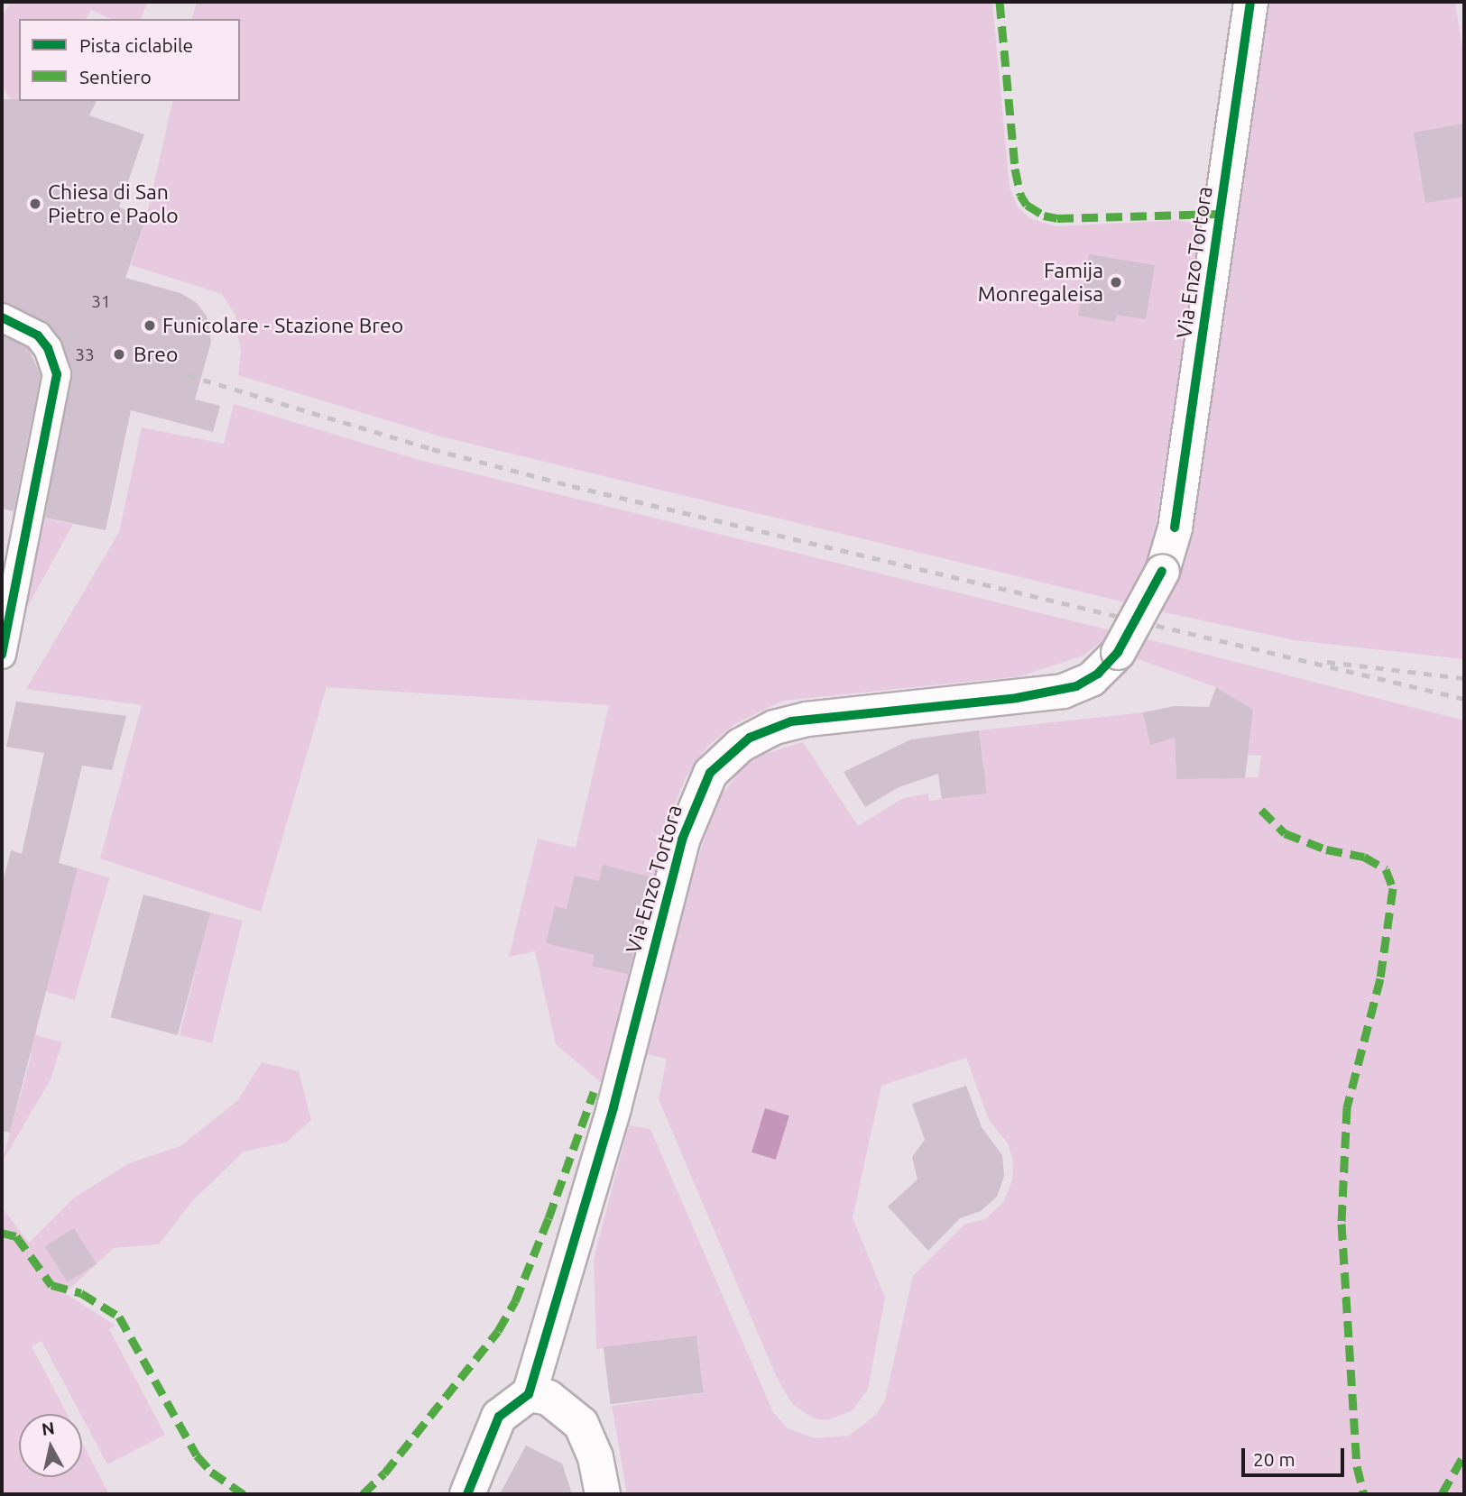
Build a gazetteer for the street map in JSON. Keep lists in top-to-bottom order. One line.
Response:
{"streets":{"street":["Via Enzo Tortora"]},"places":["Chiesa di San Pietro e Paolo","Famija Monregaleisa","Funicolare - Stazione Breo","Breo"],"house_numbers":["31","33"],"legend":["Pista ciclabile","Sentiero"],"scale_bar":"20 m","north":"top"}
